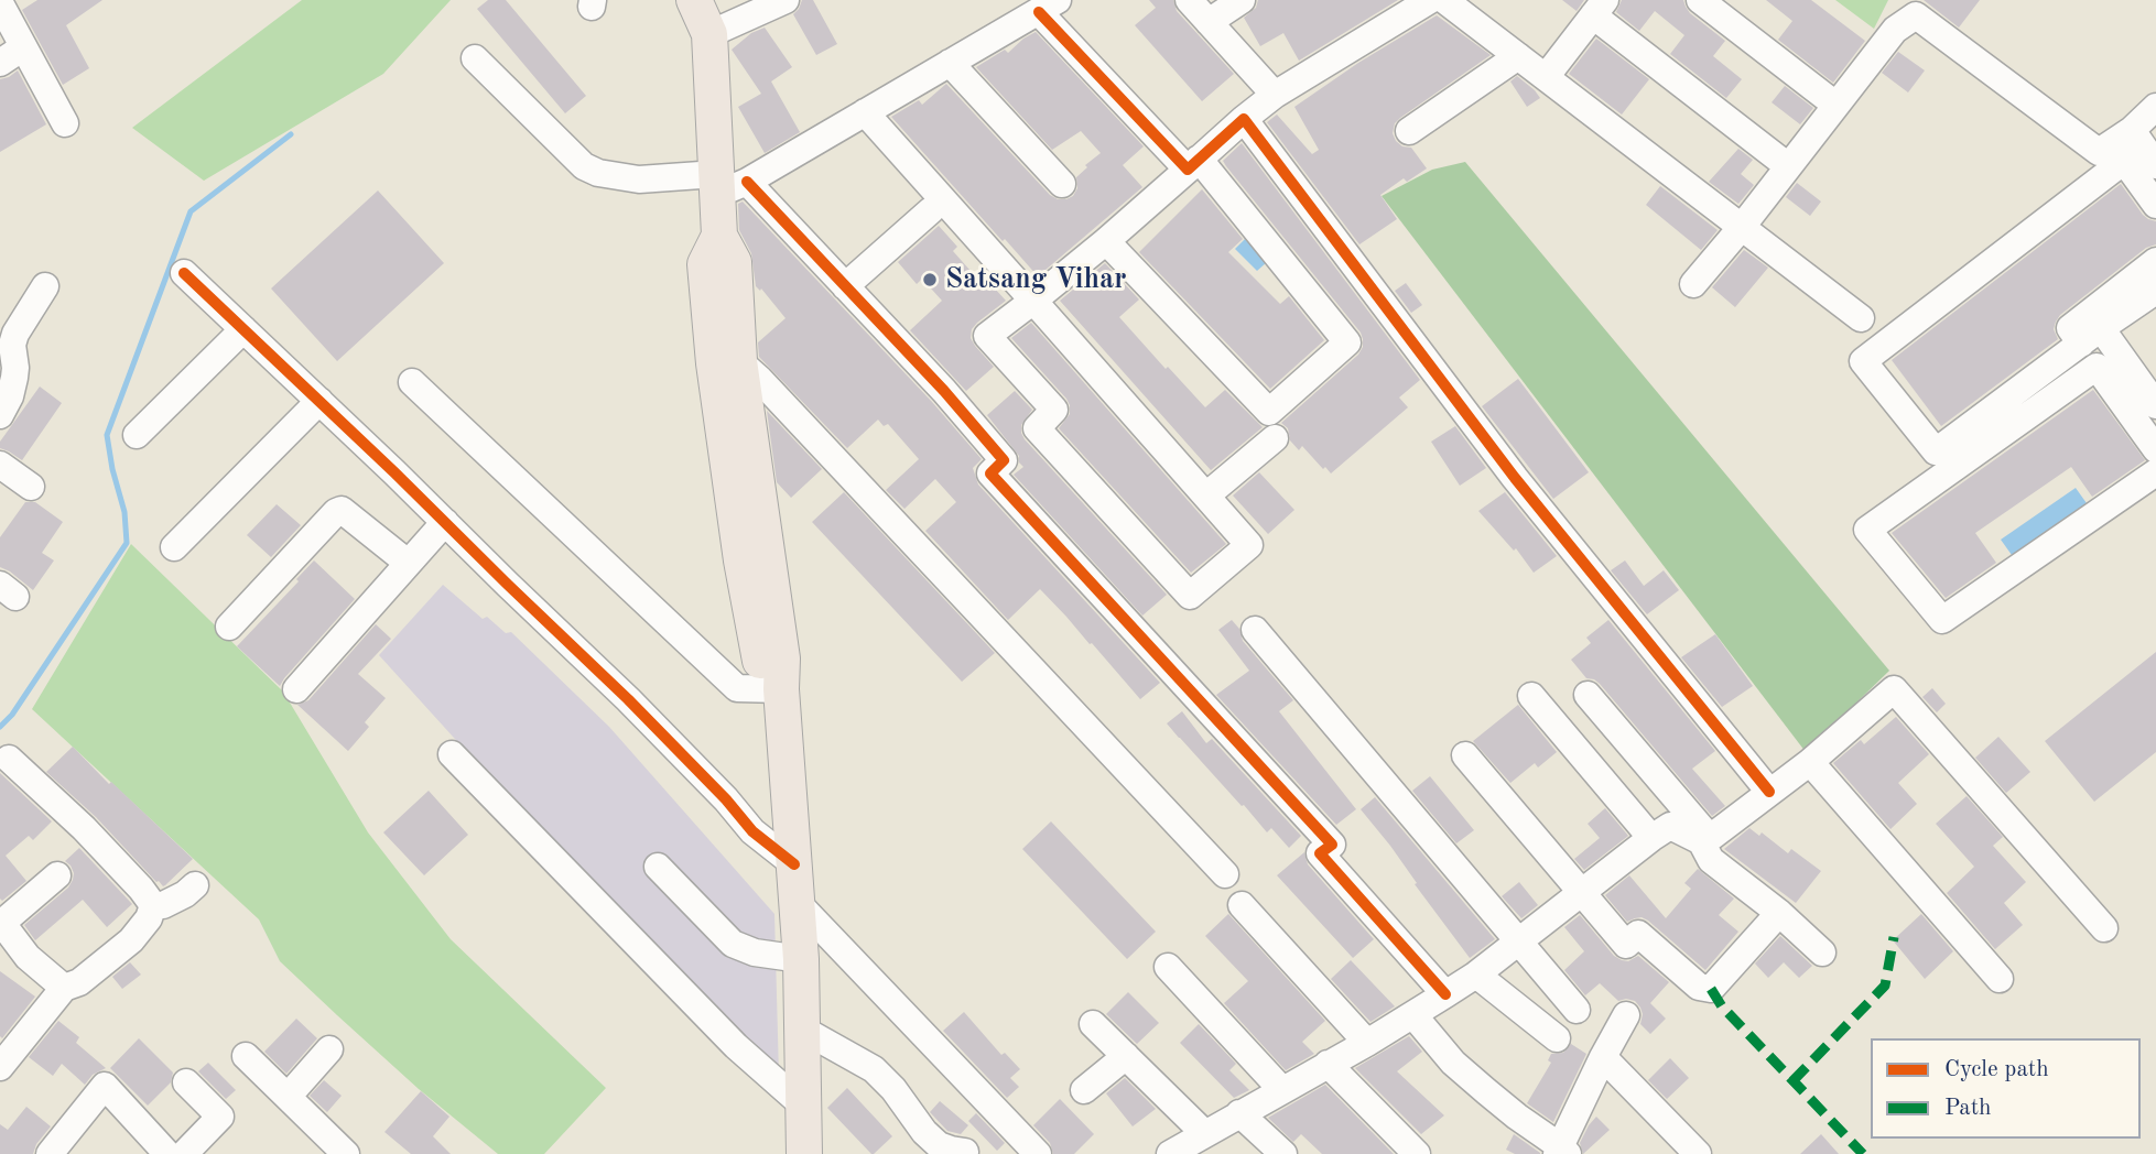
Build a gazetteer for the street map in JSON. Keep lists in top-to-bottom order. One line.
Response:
{"places":["Satsang Vihar"],"legend":["Cycle path","Path"]}
